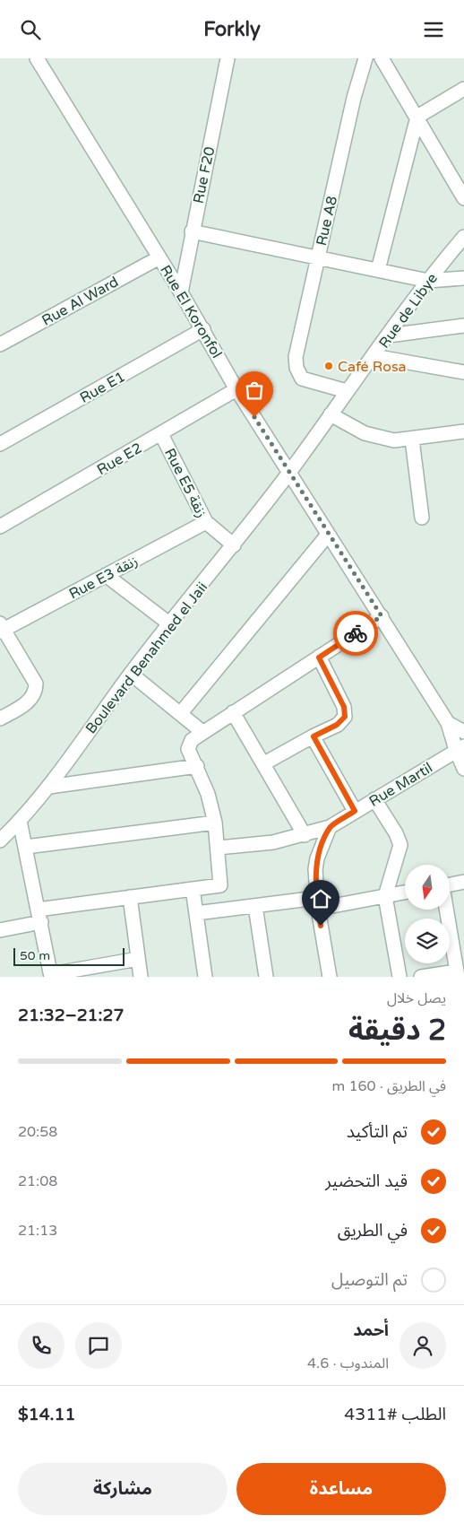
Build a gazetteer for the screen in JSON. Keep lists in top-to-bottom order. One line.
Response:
{"streets":{"street":["Rue F20","Rue A8","Rue Al Ward","Rue de Libye","Rue El Koronfol","Rue E1","Rue E2","Rue E5 زنقة","Rue E3 زنقة","Boulevard Benahmed el Jaii","Rue Martil"]},"crossings":[["Rue F20","Rue El Koronfol"],["Rue A8","Rue de Libye"],["Rue Al Ward","Rue El Koronfol"],["Rue de Libye","Rue El Koronfol"],["Rue de Libye","Boulevard Benahmed el Jaii"],["Rue El Koronfol","Rue E1"],["Rue El Koronfol","Rue E2"],["Rue El Koronfol","Boulevard Benahmed el Jaii"],["Rue El Koronfol","Rue Martil"],["Rue E2","Rue E5 زنقة"],["Rue E5 زنقة","Rue E3 زنقة"],["Rue E5 زنقة","Boulevard Benahmed el Jaii"]],"places":["Café Rosa"],"scale_bar":"50 m","north":"bottom","page":{"header":"Forkly","scale":"50 m","heading":["2 دقيقة","يصل خلال","21:27–21:32"],"panel":["أحمد","المندوب · 4.6","الطلب #4311","$14.11"],"bar":"في الطريق · 160 m","list":[["تم التأكيد","20:58"],["قيد التحضير","21:08"],["في الطريق","21:13"],"تم التوصيل"],"buttons":["مساعدة","مشاركة"]}}
